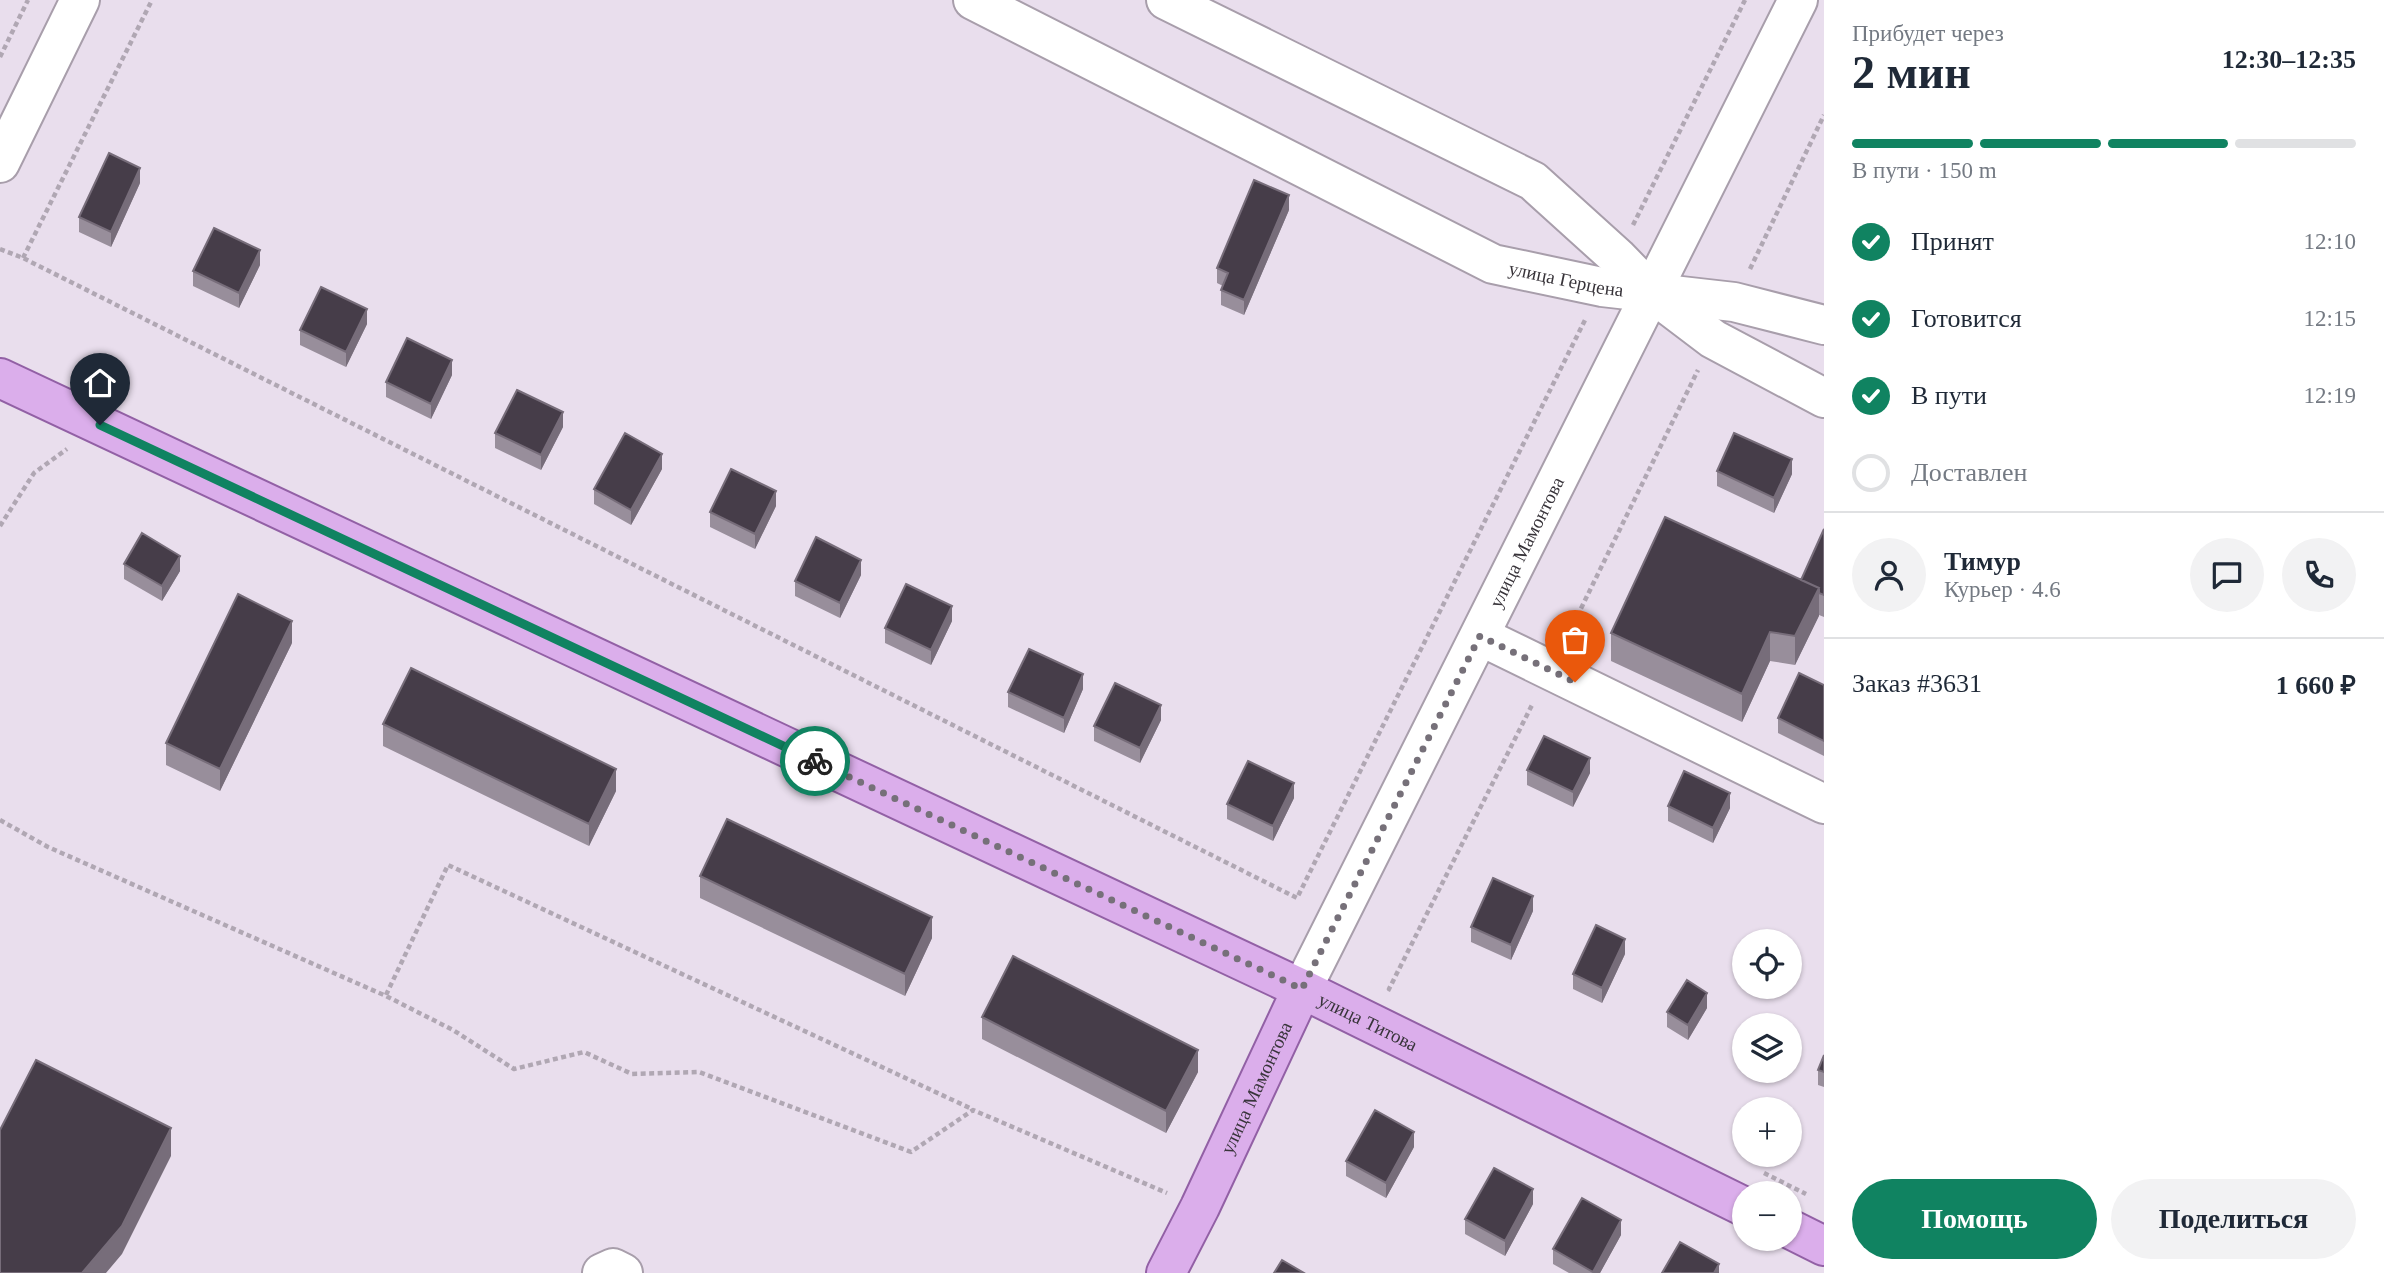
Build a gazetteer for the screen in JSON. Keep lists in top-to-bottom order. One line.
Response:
{"streets":{"main road":["улица Мамонтова","улица Титова"],"street":["улица Герцена"]},"crossings":[["улица Герцена","улица Мамонтова"],["улица Мамонтова","улица Титова"]],"page":{"heading":["2 мин","Прибудет через","12:30–12:35"],"panel":["Тимур","Курьер · 4.6","Заказ #3631","1 660 ₽"],"bar":"В пути · 150 m","list":[["Принят","12:10"],["Готовится","12:15"],["В пути","12:19"],"Доставлен"],"map_buttons":["+","−"],"buttons":["Помощь","Поделиться"]}}
